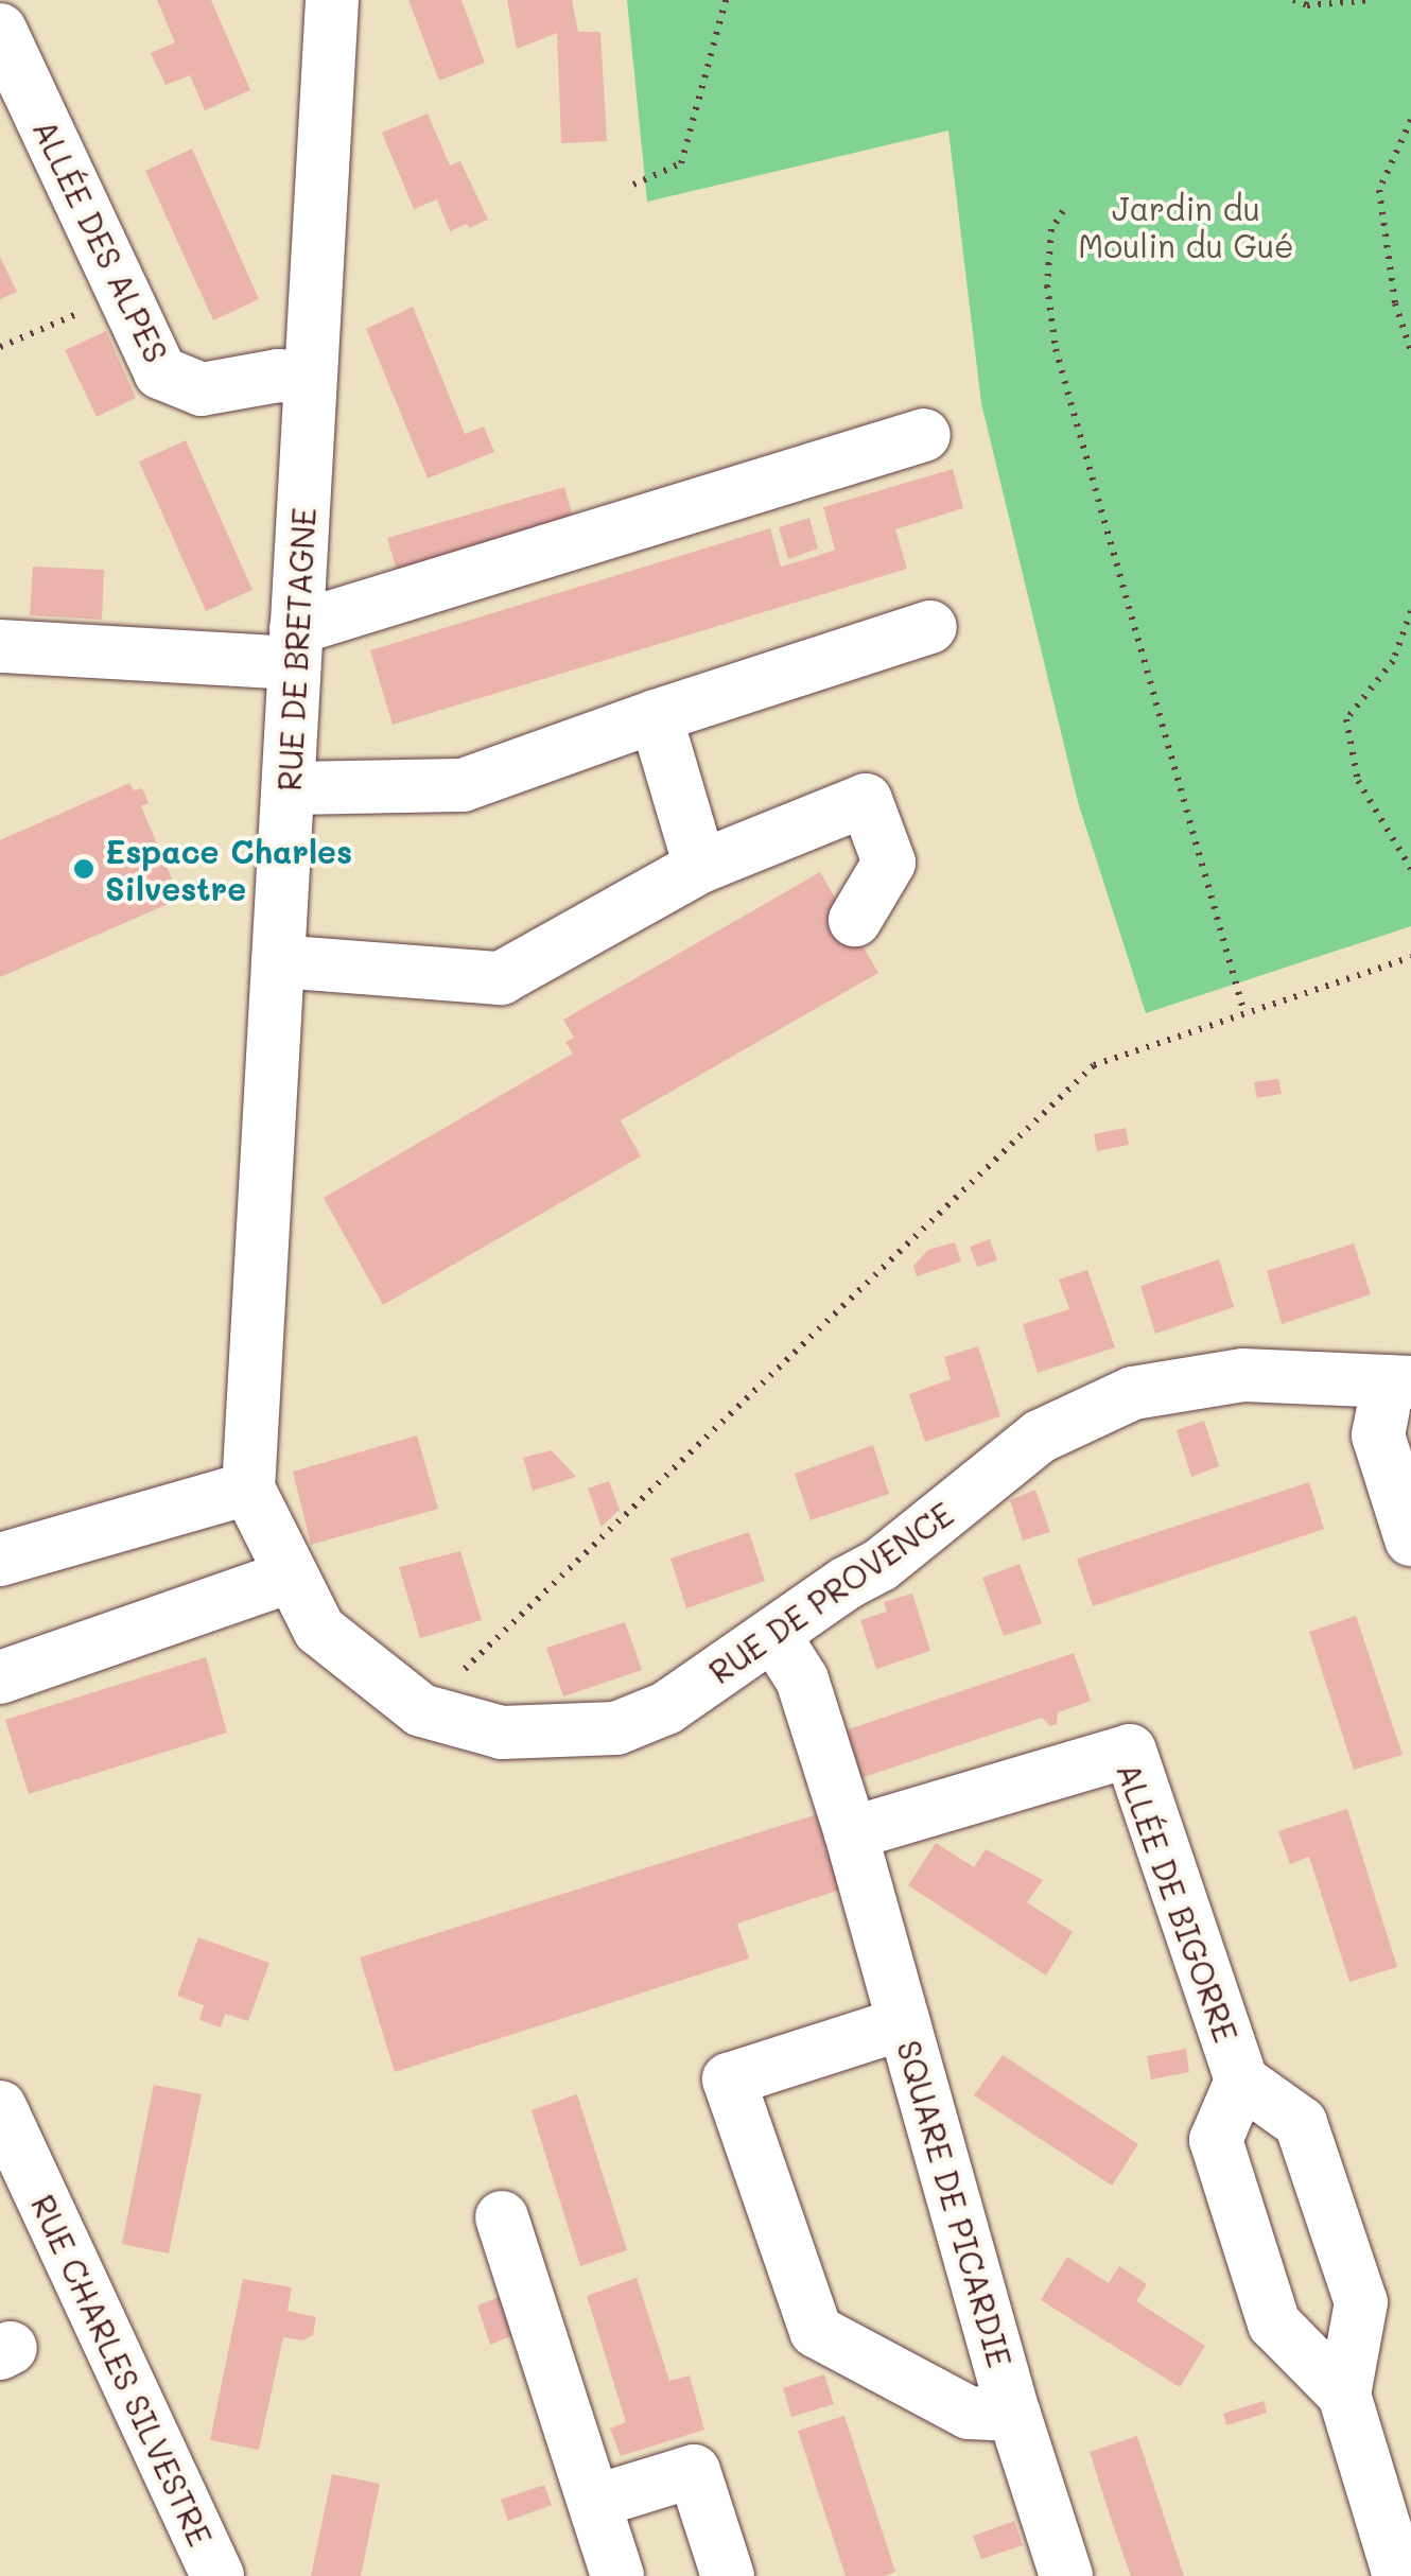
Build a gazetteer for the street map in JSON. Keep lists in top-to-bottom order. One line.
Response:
{"streets":{"street":["ALLÉE DES ALPES","RUE DE BRETAGNE","RUE DE PROVENCE","ALLÉE DE BIGORRE","SQUARE DE PICARDIE","RUE CHARLES SILVESTRE"]},"crossings":[["ALLÉE DES ALPES","RUE DE BRETAGNE"],["RUE DE BRETAGNE","RUE DE PROVENCE"]],"parks":["Jardin du Moulin du Gué"],"places":["Espace Charles Silvestre"]}
